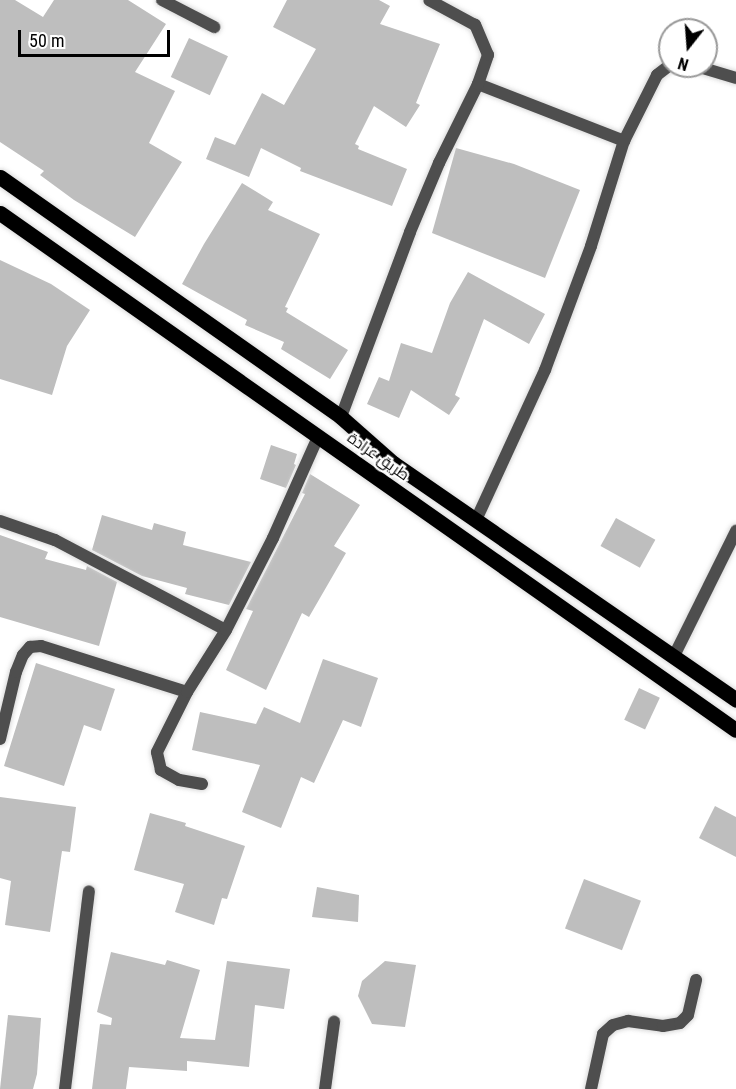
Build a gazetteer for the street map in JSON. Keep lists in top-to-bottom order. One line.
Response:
{"streets":{"main road":["طريق عرادة"]},"scale_bar":"50 m","north":"bottom"}
